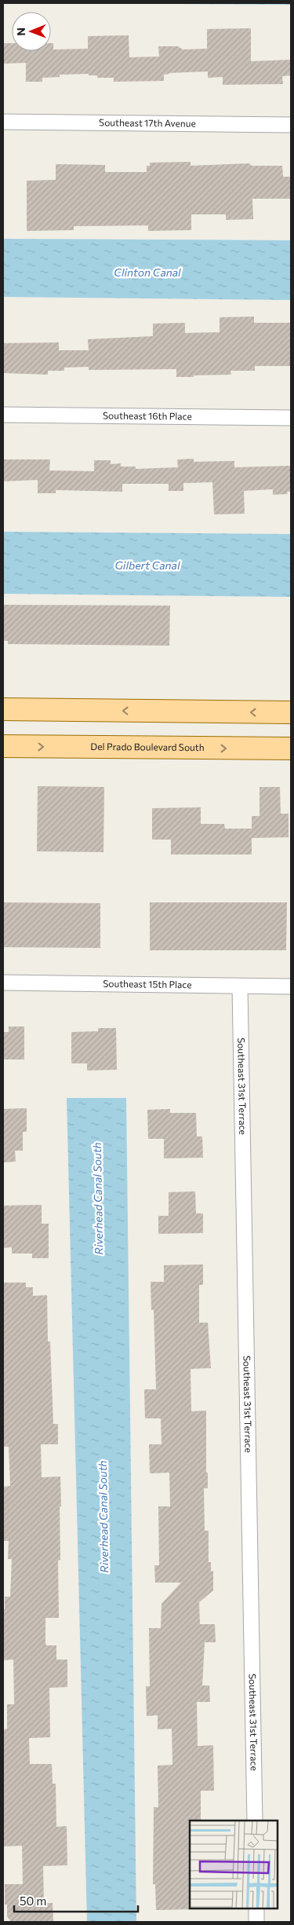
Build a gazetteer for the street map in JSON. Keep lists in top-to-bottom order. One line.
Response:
{"streets":{"main road":["Del Prado Boulevard South"],"street":["Southeast 17th Avenue","Southeast 16th Place","Southeast 15th Place","Southeast 31st Terrace"]},"crossings":[["Southeast 15th Place","Southeast 31st Terrace"]],"water":["Clinton Canal","Gilbert Canal","Riverhead Canal South"],"scale_bar":"50 m","north":"left"}
